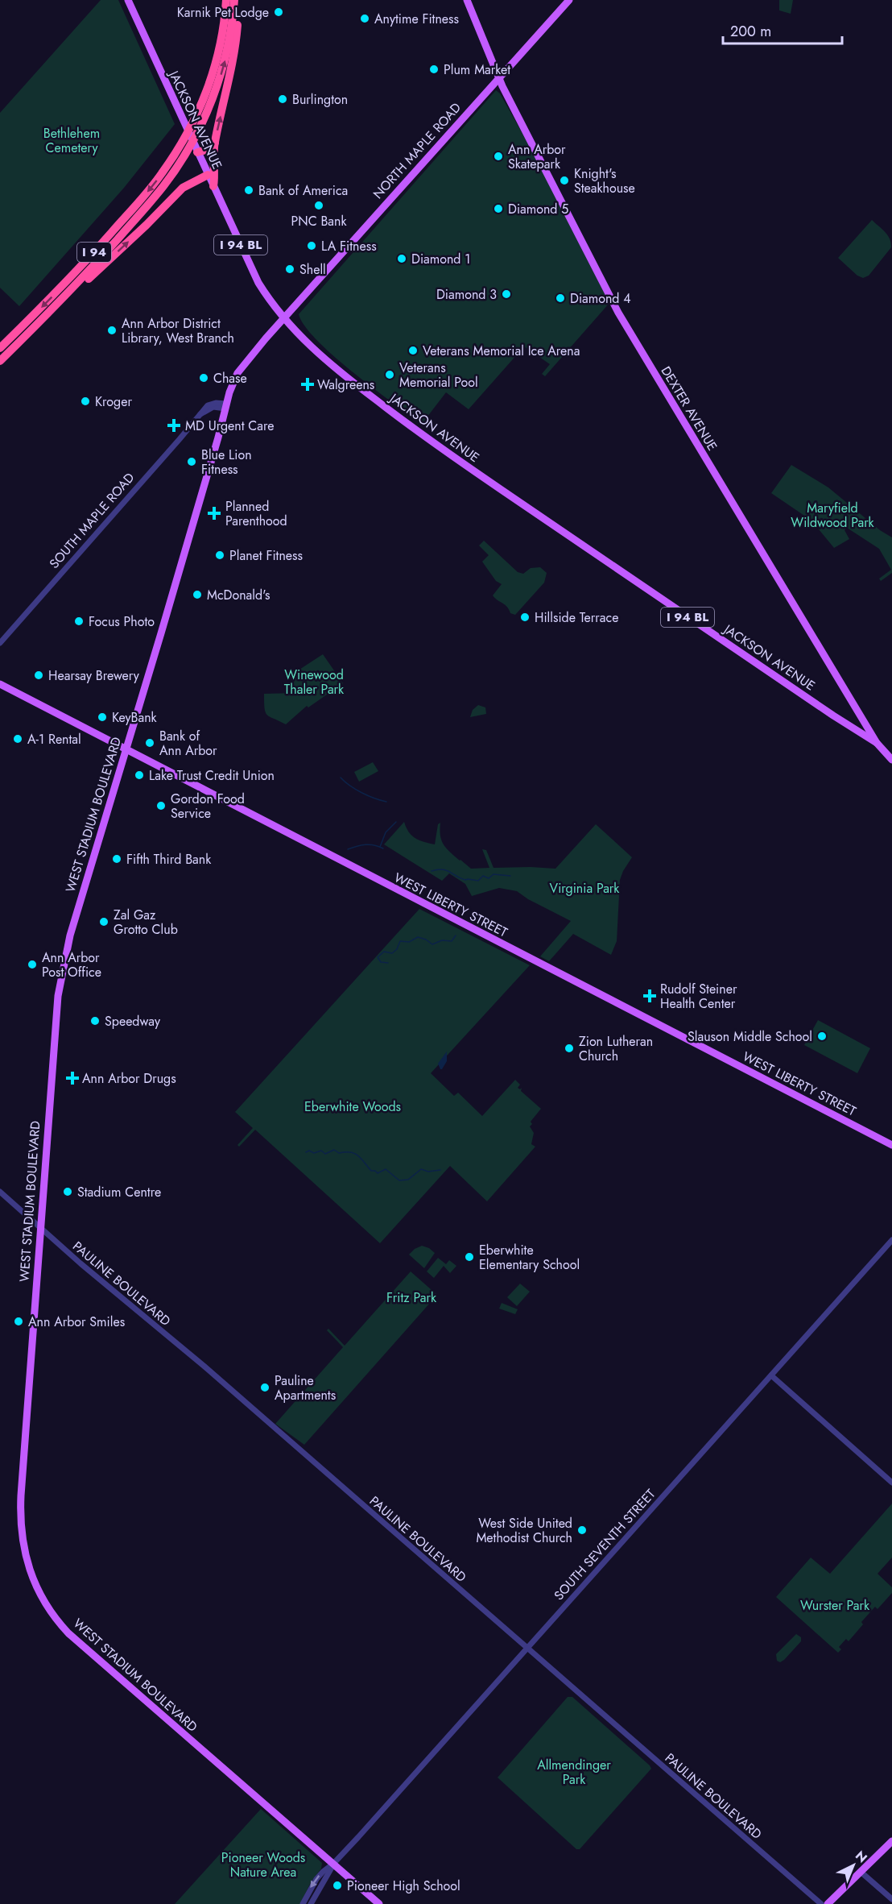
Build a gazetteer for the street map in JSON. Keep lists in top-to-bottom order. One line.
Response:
{"streets":{"highway":["I 94"],"main road":["JACKSON AVENUE","NORTH MAPLE ROAD","I 94 BL","DEXTER AVENUE","WEST STADIUM BOULEVARD","WEST LIBERTY STREET"],"street":["SOUTH MAPLE ROAD","PAULINE BOULEVARD","SOUTH SEVENTH STREET"]},"crossings":[["JACKSON AVENUE","NORTH MAPLE ROAD"],["JACKSON AVENUE","I 94 BL"],["JACKSON AVENUE","DEXTER AVENUE"],["JACKSON AVENUE","WEST STADIUM BOULEVARD"],["NORTH MAPLE ROAD","DEXTER AVENUE"],["NORTH MAPLE ROAD","WEST STADIUM BOULEVARD"],["I 94 BL","DEXTER AVENUE"],["SOUTH MAPLE ROAD","WEST STADIUM BOULEVARD"],["WEST STADIUM BOULEVARD","WEST LIBERTY STREET"],["WEST STADIUM BOULEVARD","PAULINE BOULEVARD"],["WEST STADIUM BOULEVARD","SOUTH SEVENTH STREET"],["PAULINE BOULEVARD","SOUTH SEVENTH STREET"]],"parks":["Bethlehem Cemetery","Maryfield Wildwood Park","Winewood Thaler Park","Virginia Park","Eberwhite Woods","Fritz Park","Wurster Park","Allmendinger Park","Pioneer Woods Nature Area"],"places":{"other":["Karnik Pet Lodge","Anytime Fitness","Plum Market","Burlington","Ann Arbor Skatepark","Knight's Steakhouse","Bank of America","PNC Bank","Diamond 5","LA Fitness","Diamond 1","Shell","Diamond 3","Diamond 4","Ann Arbor District Library, West Branch","Veterans Memorial Ice Arena","Veterans Memorial Pool","Chase","Kroger","Blue Lion Fitness","Planet Fitness","McDonald's","Hillside Terrace","Focus Photo","Hearsay Brewery","KeyBank","A-1 Rental","Bank of Ann Arbor","Lake Trust Credit Union","Gordon Food Service","Fifth Third Bank","Zal Gaz Grotto Club","Ann Arbor Post Office","Speedway","Slauson Middle School","Zion Lutheran Church","Stadium Centre","Eberwhite Elementary School","Ann Arbor Smiles","Pauline Apartments","West Side United Methodist Church","Pioneer High School"],"health":["Walgreens","MD Urgent Care","Planned Parenthood","Rudolf Steiner Health Center","Ann Arbor Drugs"]},"scale_bar":"200 m","north":"top right"}
